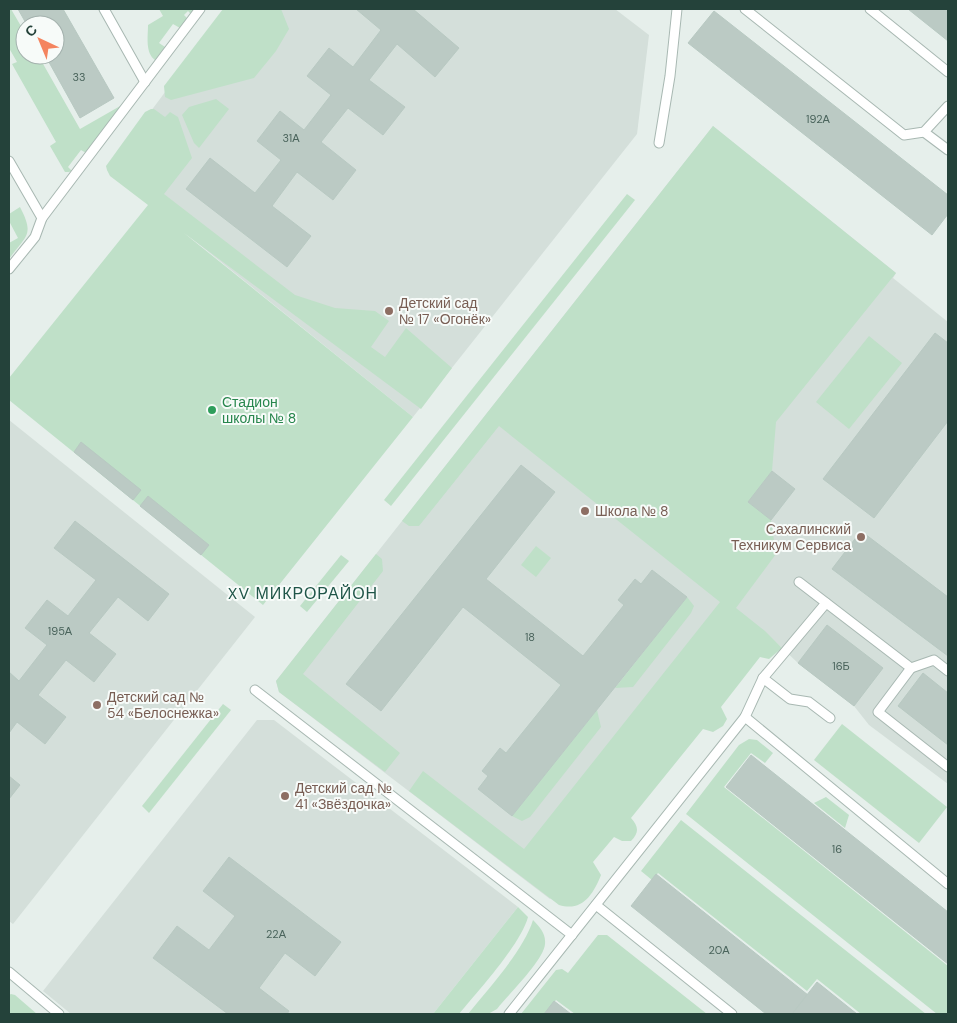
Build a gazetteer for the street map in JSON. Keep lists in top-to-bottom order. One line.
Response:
{"districts":["XV МИКРОРАЙОН"],"places":["Детский сад № 17 «Огонёк»","Стадион школы № 8","Школа № 8","Сахалинский Техникум Сервиса","Детский сад № 54 «Белоснежка»","Детский сад № 41 «Звёздочка»"],"house_numbers":["33","192А","31А","195А","18","16Б","16","22А","20А"],"north":"top left"}
